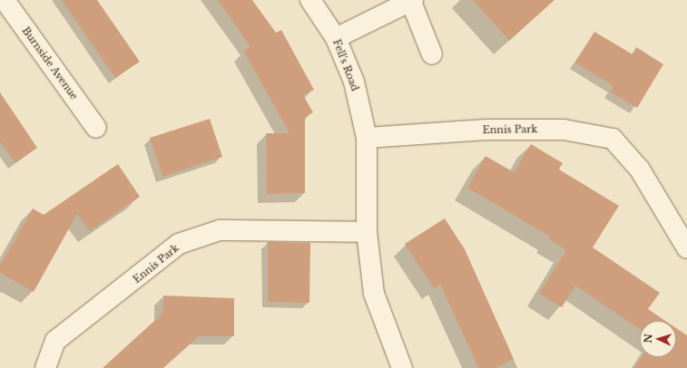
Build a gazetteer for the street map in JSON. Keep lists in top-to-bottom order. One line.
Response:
{"streets":{"street":["Burnside Avenue","Fell's Road","Ennis Park"]},"crossings":[["Fell's Road","Ennis Park"]],"north":"left"}
